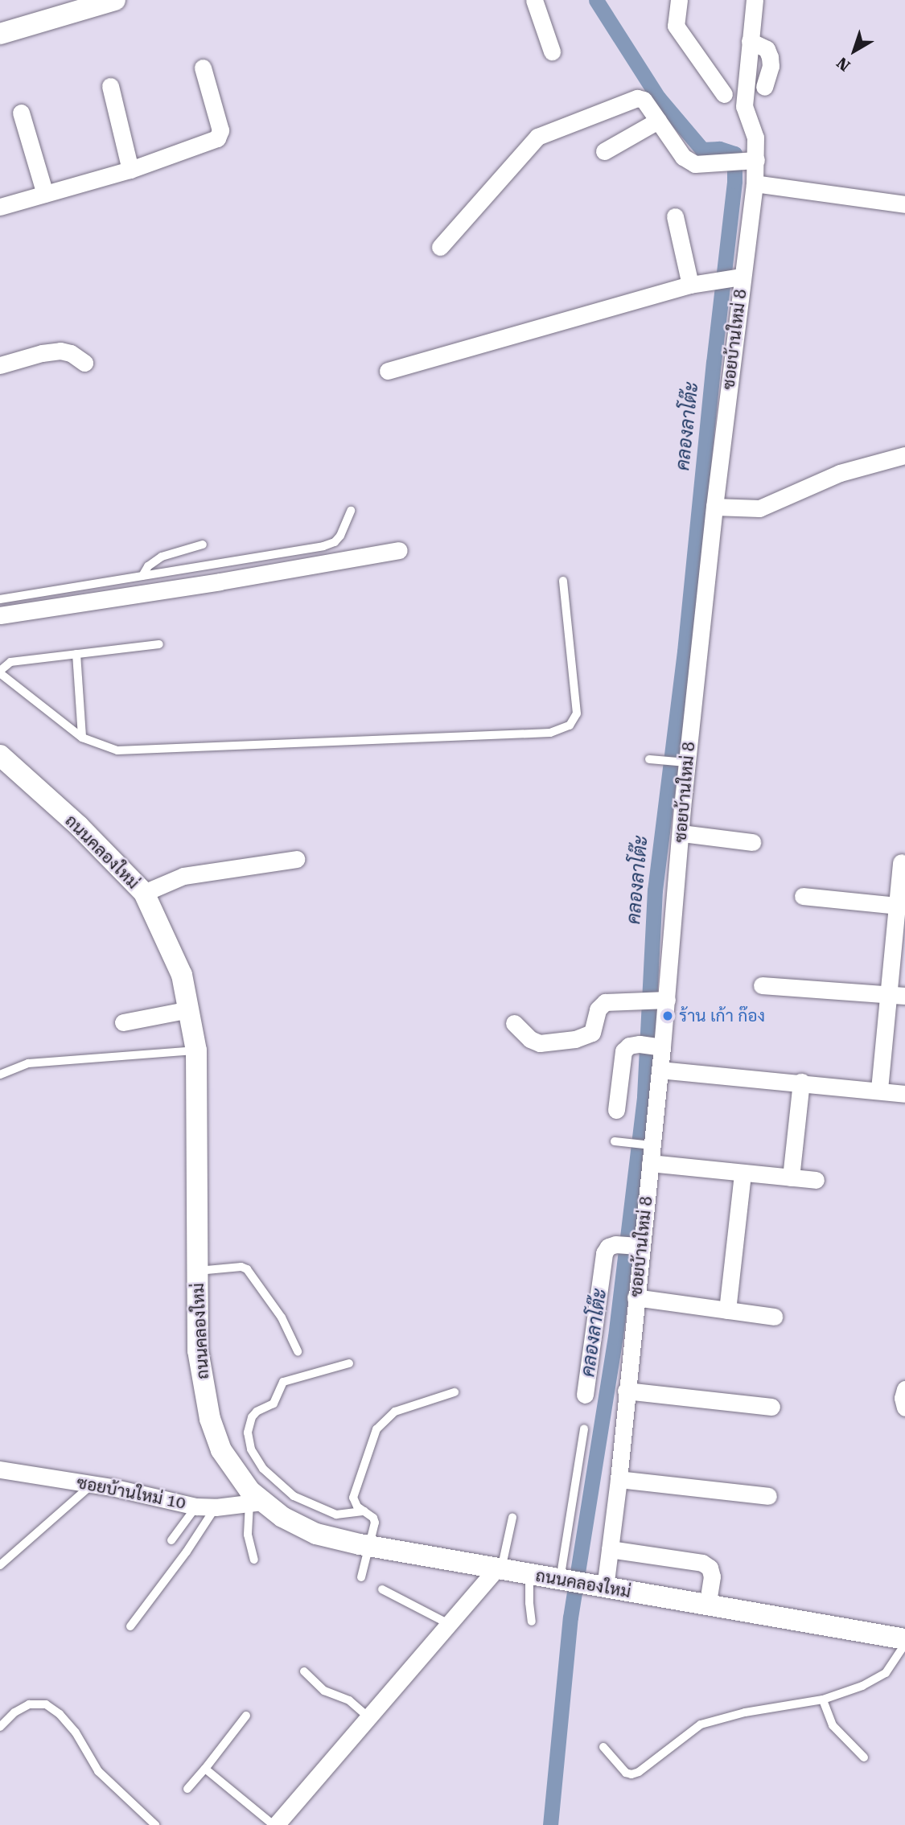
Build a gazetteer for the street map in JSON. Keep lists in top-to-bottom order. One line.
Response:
{"streets":{"street":["ซอยบ้านใหม่ 8","ถนนคลองใหม่","ซอยบ้านใหม่ 10"]},"crossings":[["ซอยบ้านใหม่ 8","ถนนคลองใหม่"],["ถนนคลองใหม่","ซอยบ้านใหม่ 10"]],"water":["คลองลาโต๊ะ"],"places":["ร้าน เก้า ก๊อง"],"north":"bottom left"}
